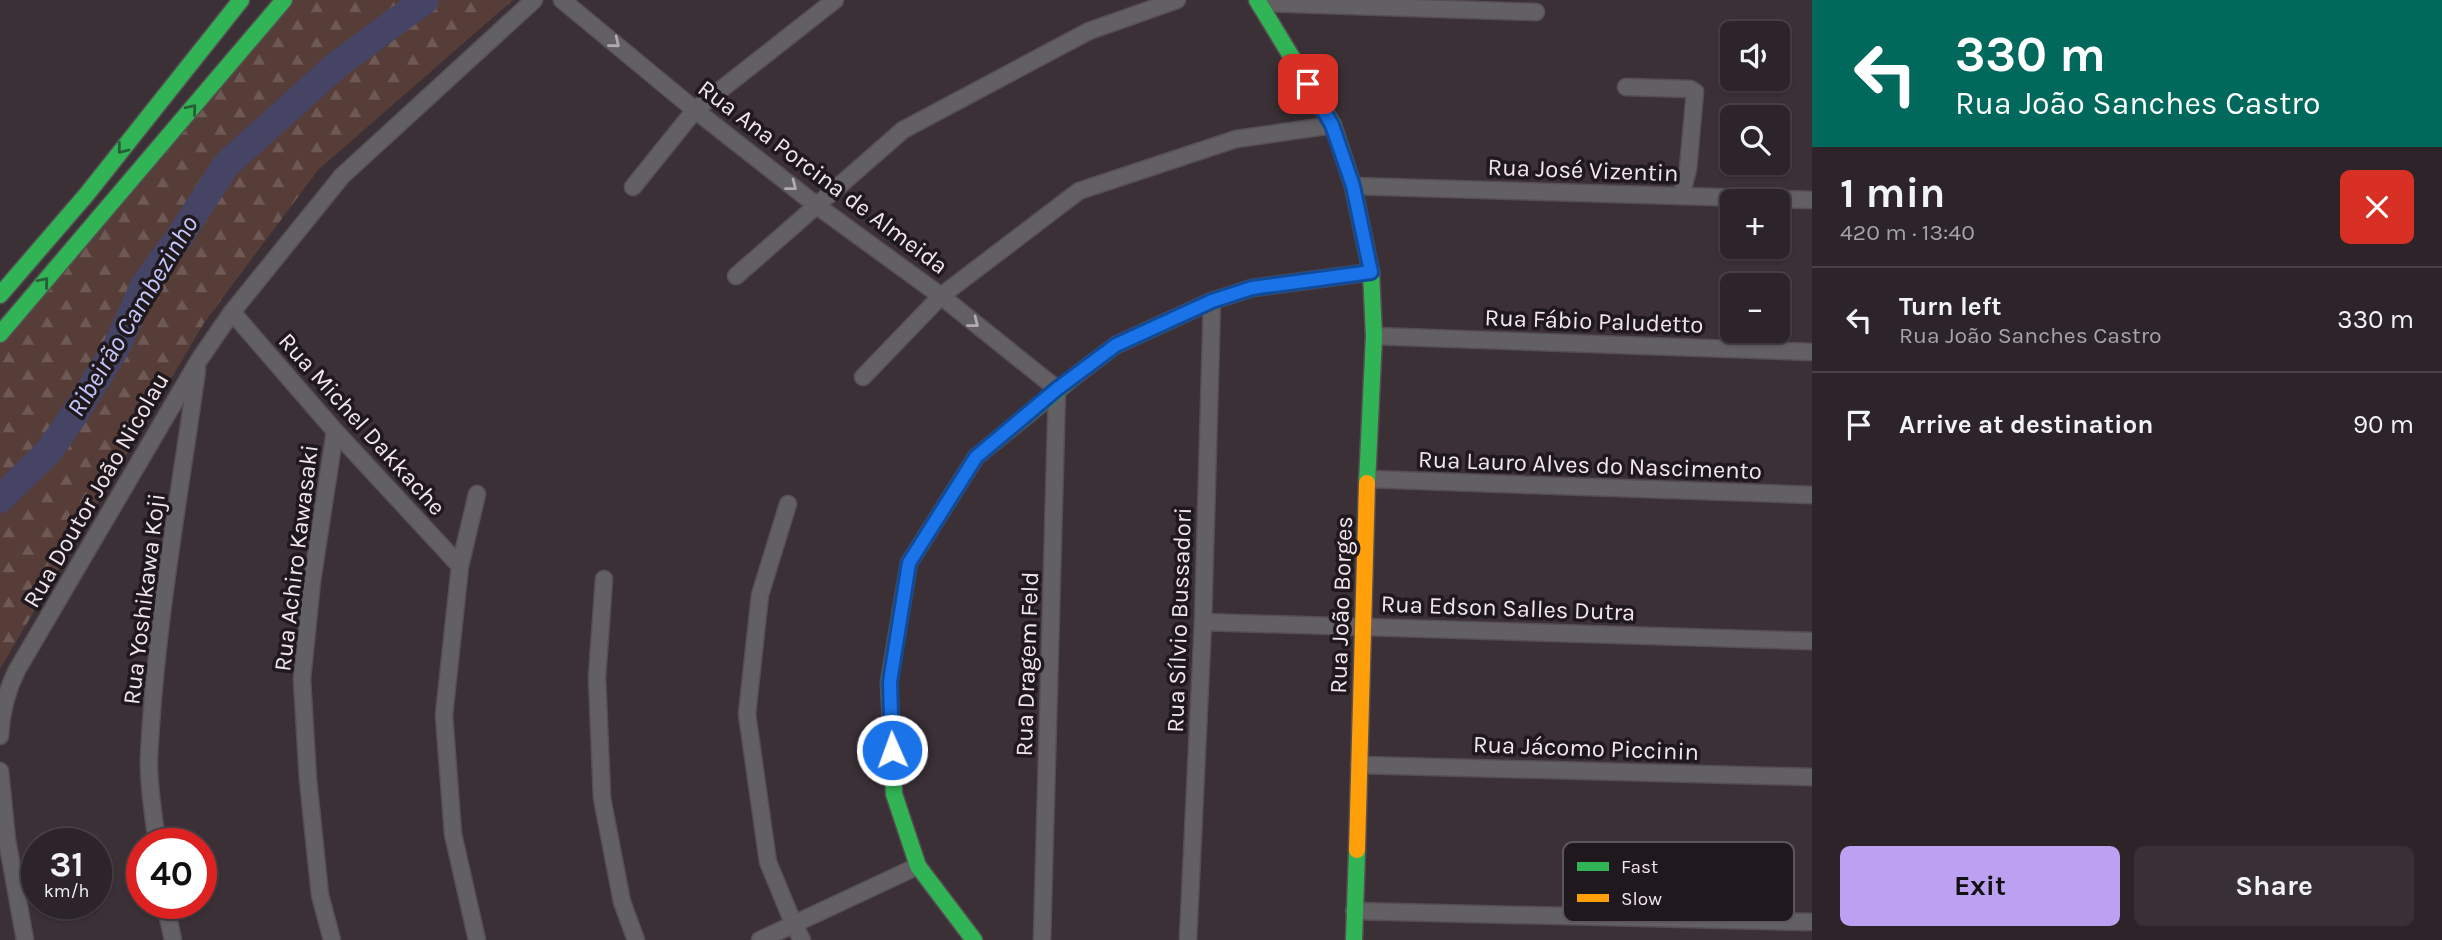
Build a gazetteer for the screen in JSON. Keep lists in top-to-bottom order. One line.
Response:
{"streets":{"street":["Rua José Vizentin","Rua Ana Porcina de Almeida","Rua Fábio Paludetto","Rua Michel Dakkache","Rua Lauro Alves do Nascimento","Rua Doutor João Nicolau","Rua Achiro Kawasaki","Rua Yoshikawa Koji","Rua João Borges","Rua Edson Salles Dutra","Rua Sílvio Bussadori","Rua Dragem Feld","Rua Jácomo Piccinin"]},"crossings":[["Rua José Vizentin","Rua João Borges"],["Rua Ana Porcina de Almeida","Rua Dragem Feld"],["Rua Fábio Paludetto","Rua João Borges"],["Rua Michel Dakkache","Rua Doutor João Nicolau"],["Rua Michel Dakkache","Rua Achiro Kawasaki"],["Rua Lauro Alves do Nascimento","Rua João Borges"],["Rua Doutor João Nicolau","Rua Yoshikawa Koji"],["Rua João Borges","Rua Edson Salles Dutra"],["Rua João Borges","Rua Jácomo Piccinin"],["Rua Edson Salles Dutra","Rua Sílvio Bussadori"]],"one_way":["Rua Ana Porcina de Almeida"],"water":["Ribeirão Cambezinho"],"legend":["Fast","Slow"],"page":{"turn":["330 m","Rua João Sanches Castro"],"map_buttons":["+","−"],"heading":["1 min","420 m · 13:40"],"list":[{"name":"Turn left","note":"Rua João Sanches Castro","value":"330 m"},{"name":"Arrive at destination","value":"90 m"}],"speed":"31 km/h","limit":"40","buttons":["Exit","Share"]}}
